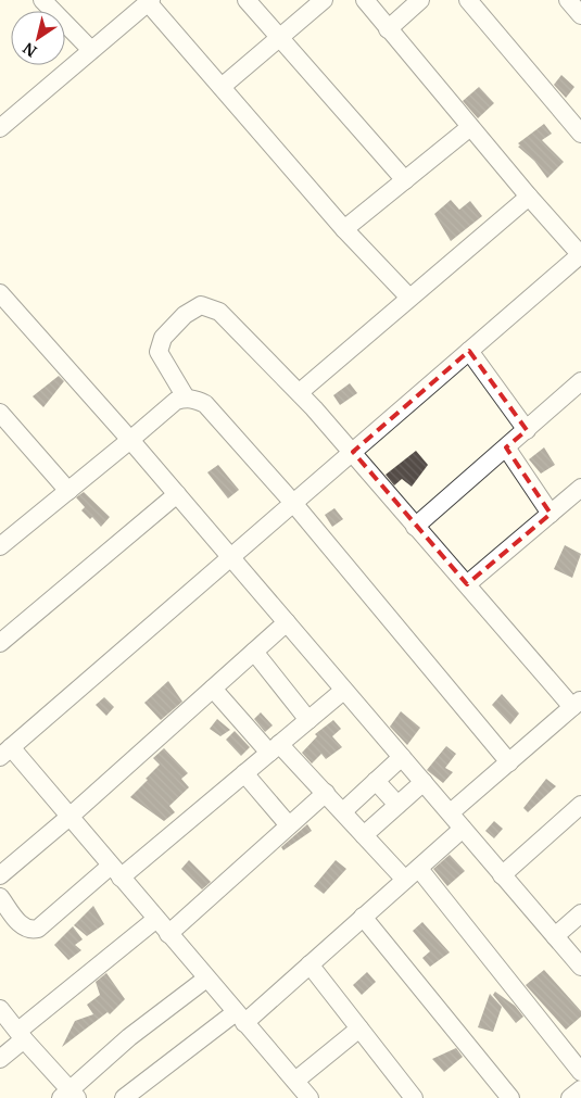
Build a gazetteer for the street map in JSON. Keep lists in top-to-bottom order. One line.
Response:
{"north":"bottom left"}
